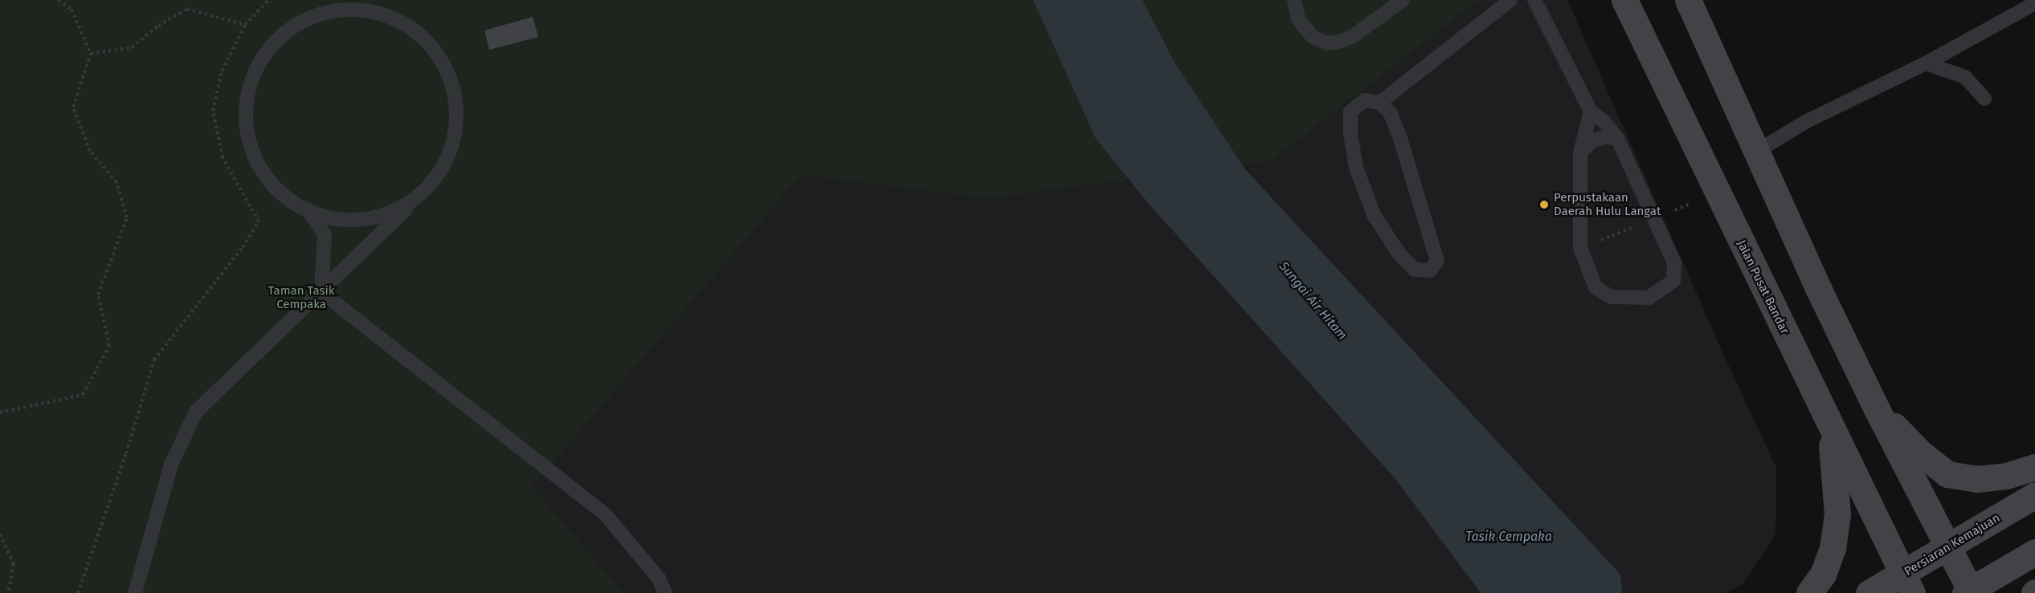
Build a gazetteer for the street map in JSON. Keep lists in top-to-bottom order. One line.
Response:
{"streets":{"main road":["Jalan Pusat Bandar","Persiaran Kemajuan"]},"crossings":[["Jalan Pusat Bandar","Persiaran Kemajuan"]],"water":["Sungai Air Hitam","Tasik Cempaka"],"parks":["Taman Tasik Cempaka"],"places":["Perpustakaan Daerah Hulu Langat"]}
